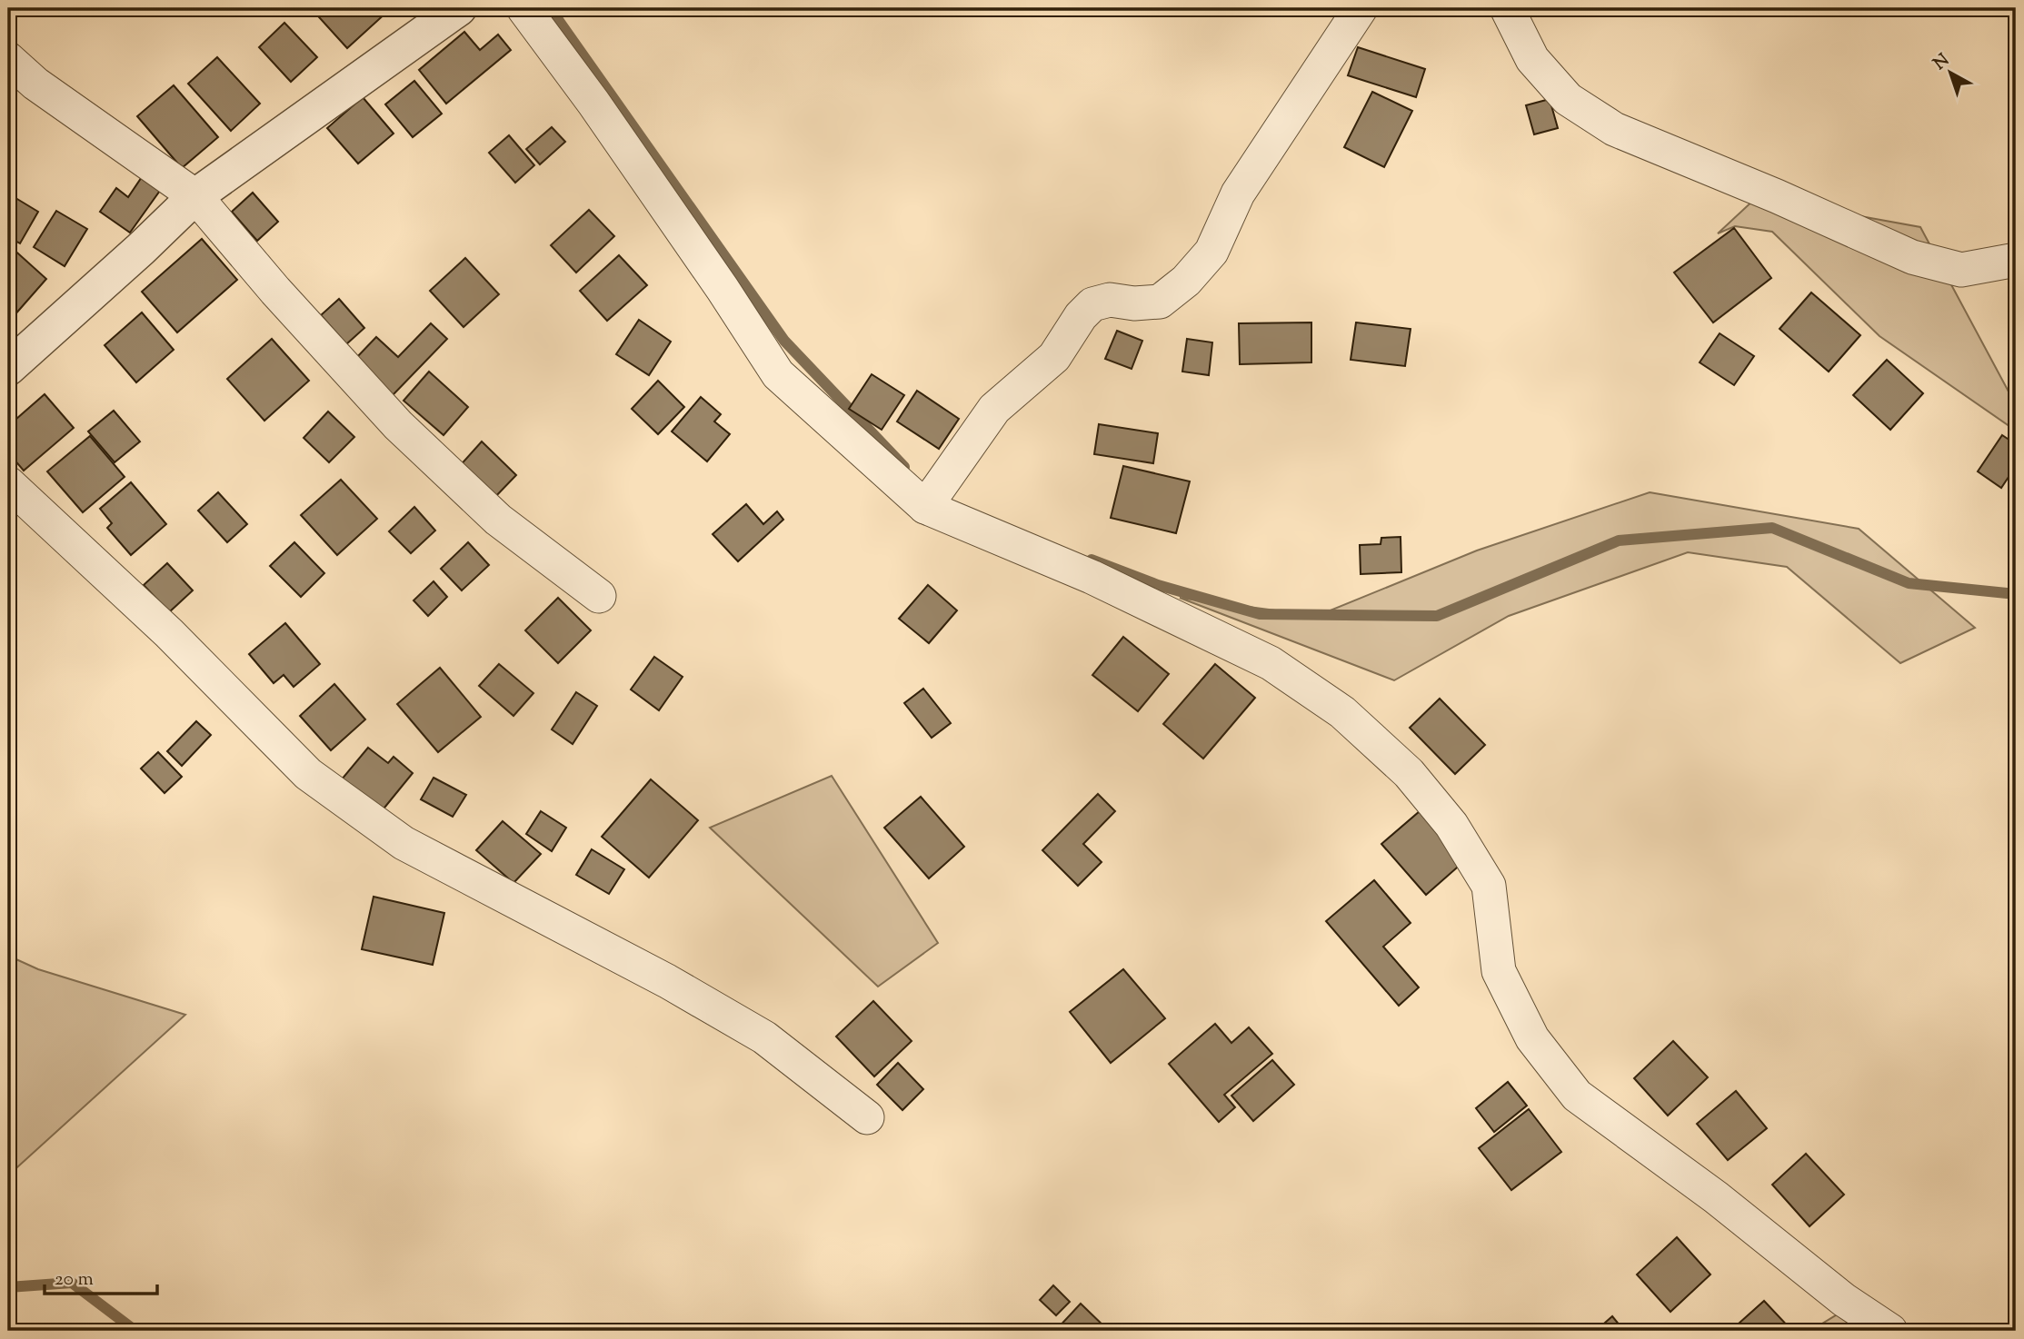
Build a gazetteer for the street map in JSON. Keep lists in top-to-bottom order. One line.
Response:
{"scale_bar":"20 m","north":"top left"}
